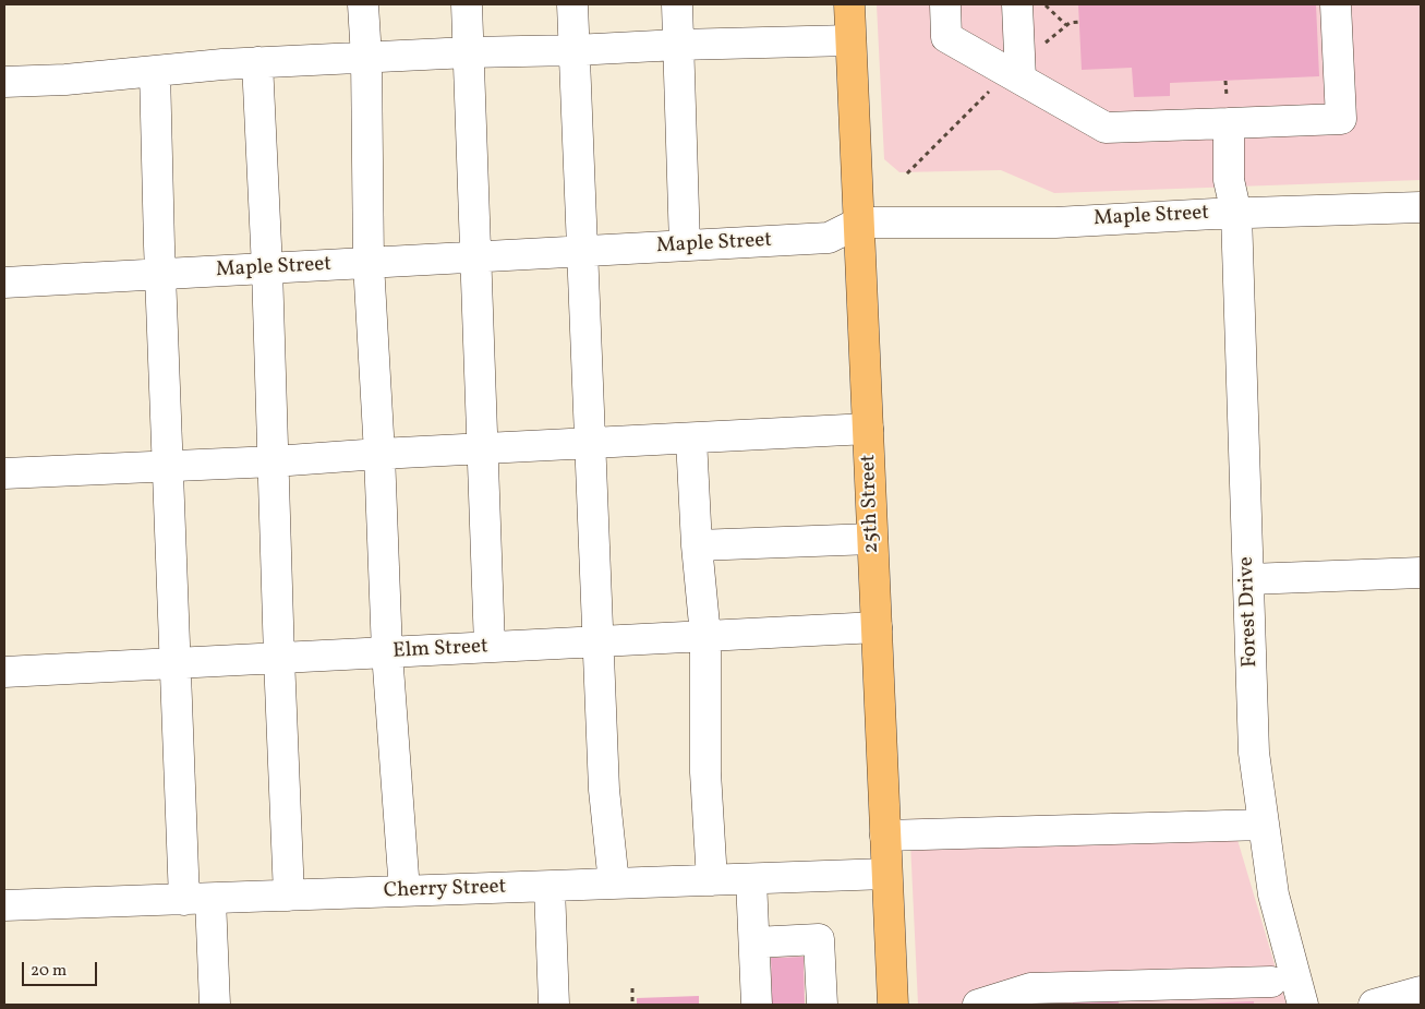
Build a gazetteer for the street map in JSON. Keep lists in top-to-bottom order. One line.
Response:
{"streets":{"main road":["25th Street"],"street":["Maple Street","Forest Drive","Elm Street","Cherry Street"]},"crossings":[["Maple Street","25th Street"],["Maple Street","Forest Drive"],["25th Street","Elm Street"],["25th Street","Cherry Street"]],"scale_bar":"20 m"}
